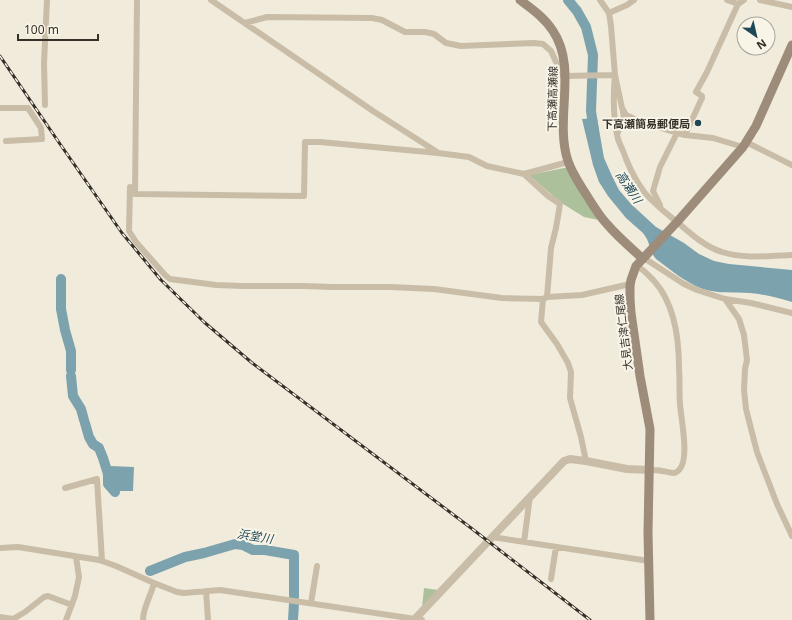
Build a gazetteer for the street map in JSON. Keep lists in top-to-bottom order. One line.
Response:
{"streets":{"main road":["下高瀬高瀬線","大見吉津仁尾線"]},"crossings":[["下高瀬高瀬線","大見吉津仁尾線"]],"water":["高瀬川","浜堂川"],"places":["下高瀬簡易郵便局"],"scale_bar":"100 m","north":"bottom right"}
